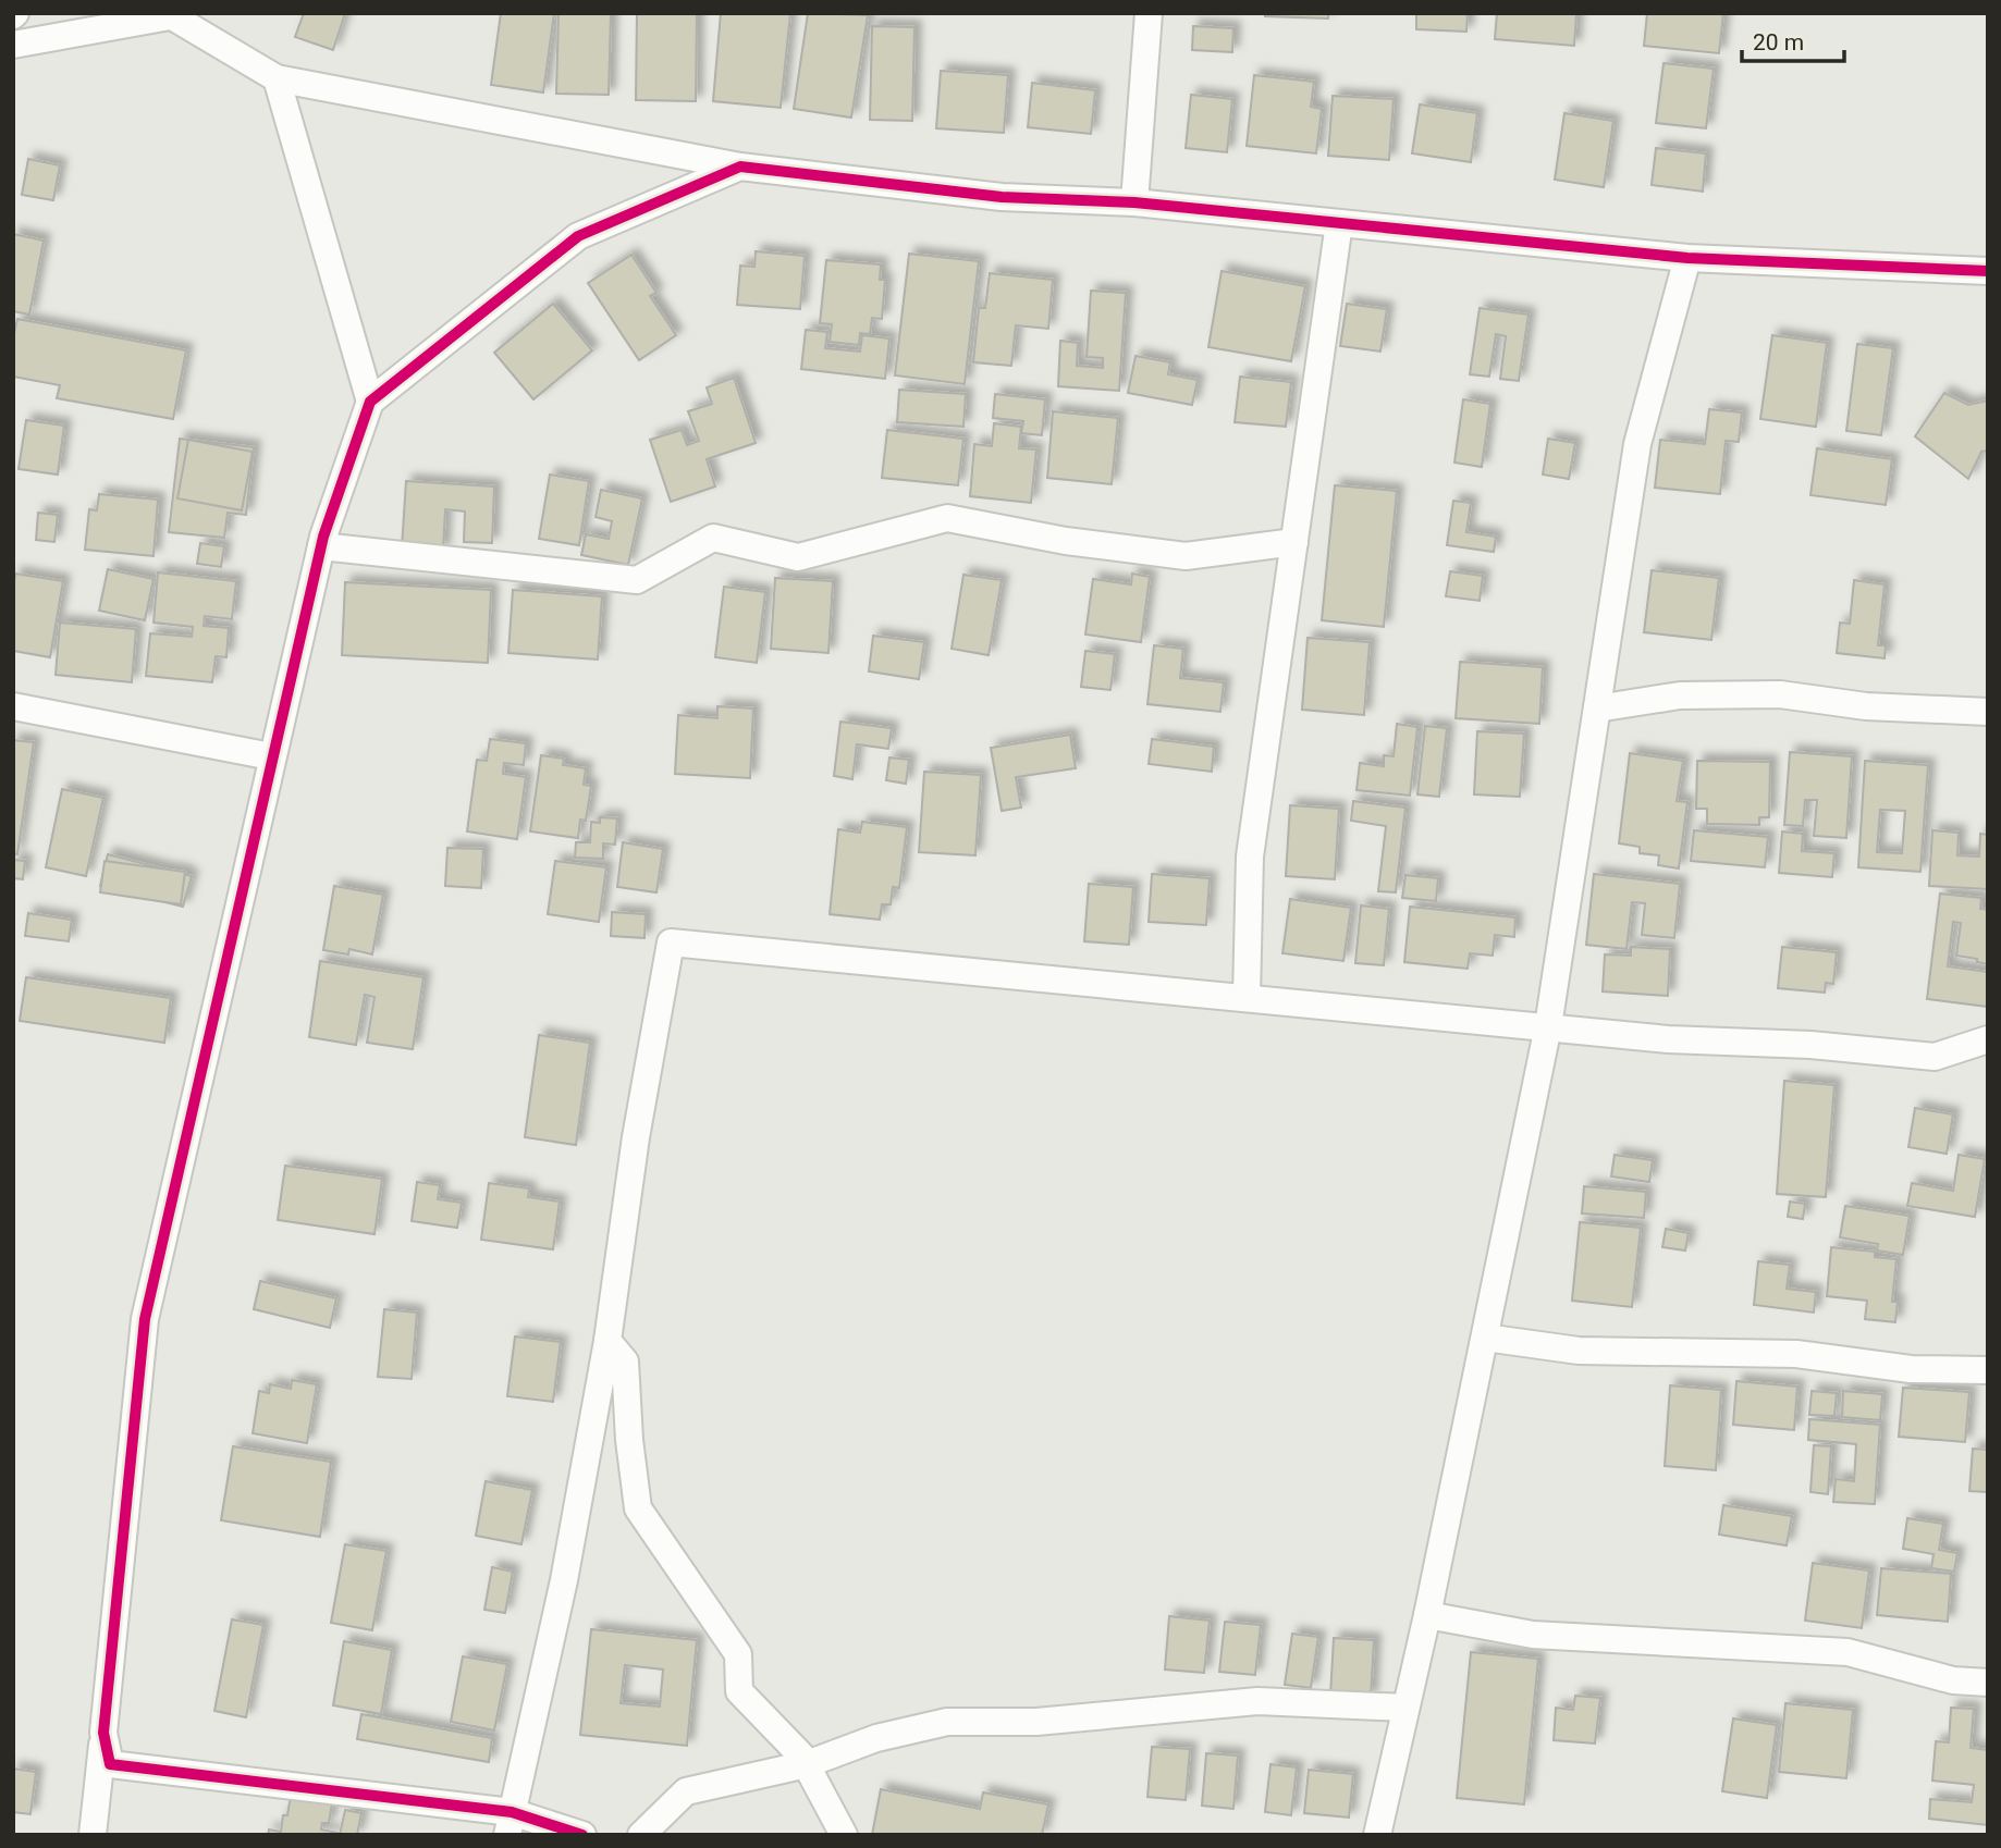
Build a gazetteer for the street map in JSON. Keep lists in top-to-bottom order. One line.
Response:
{"scale_bar":"20 m"}
